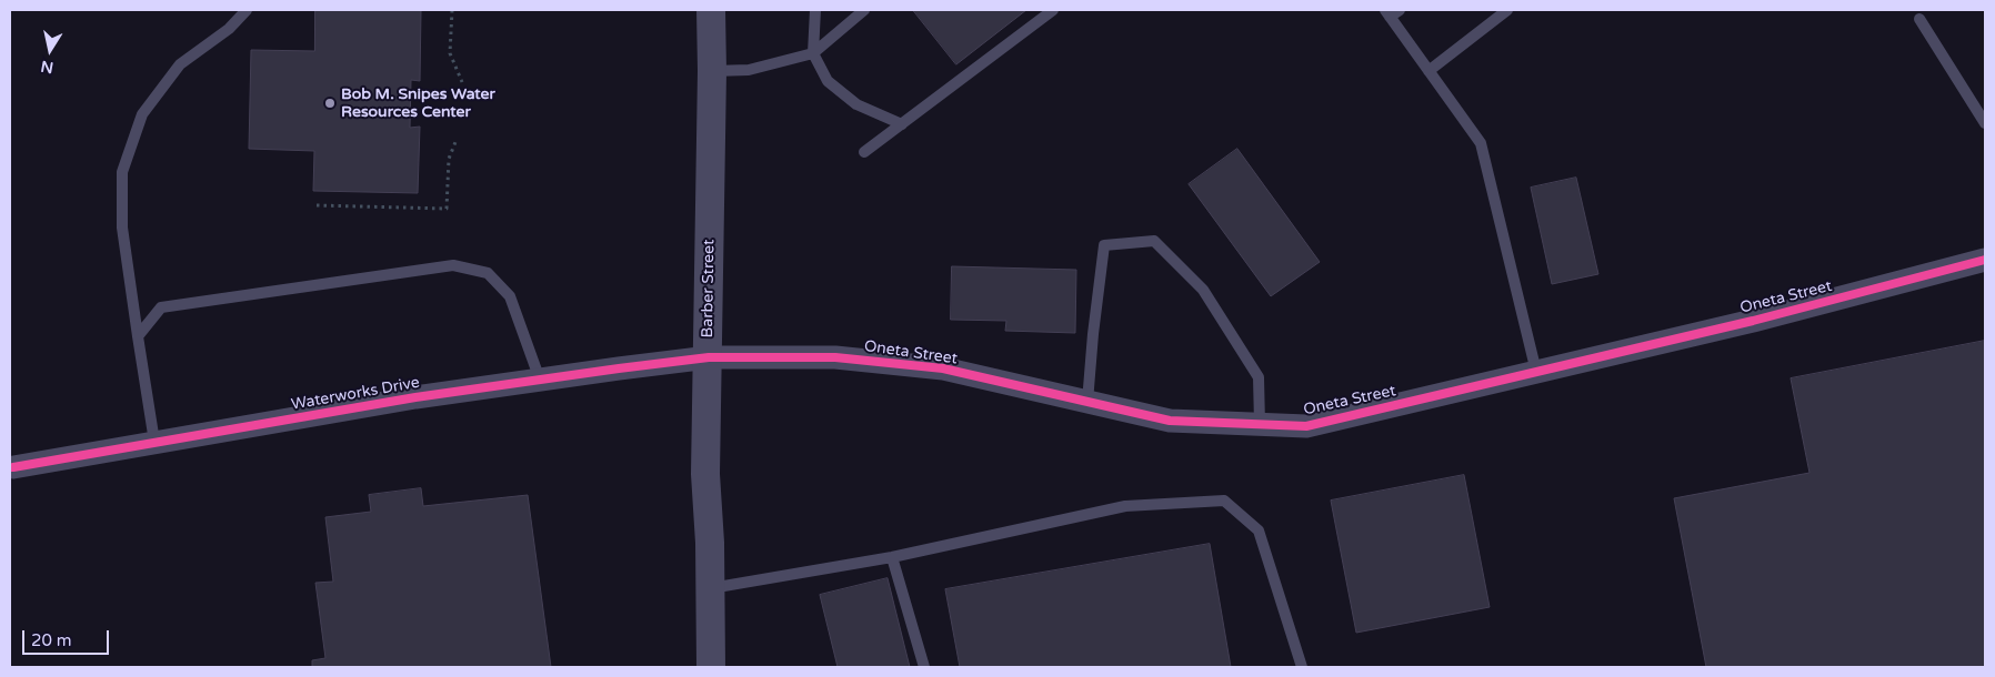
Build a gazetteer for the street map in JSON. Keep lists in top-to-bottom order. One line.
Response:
{"streets":{"street":["Barber Street","Oneta Street","Waterworks Drive"]},"crossings":[["Barber Street","Oneta Street"],["Barber Street","Waterworks Drive"],["Oneta Street","Waterworks Drive"]],"places":["Bob M. Snipes Water Resources Center"],"scale_bar":"20 m","north":"bottom"}
